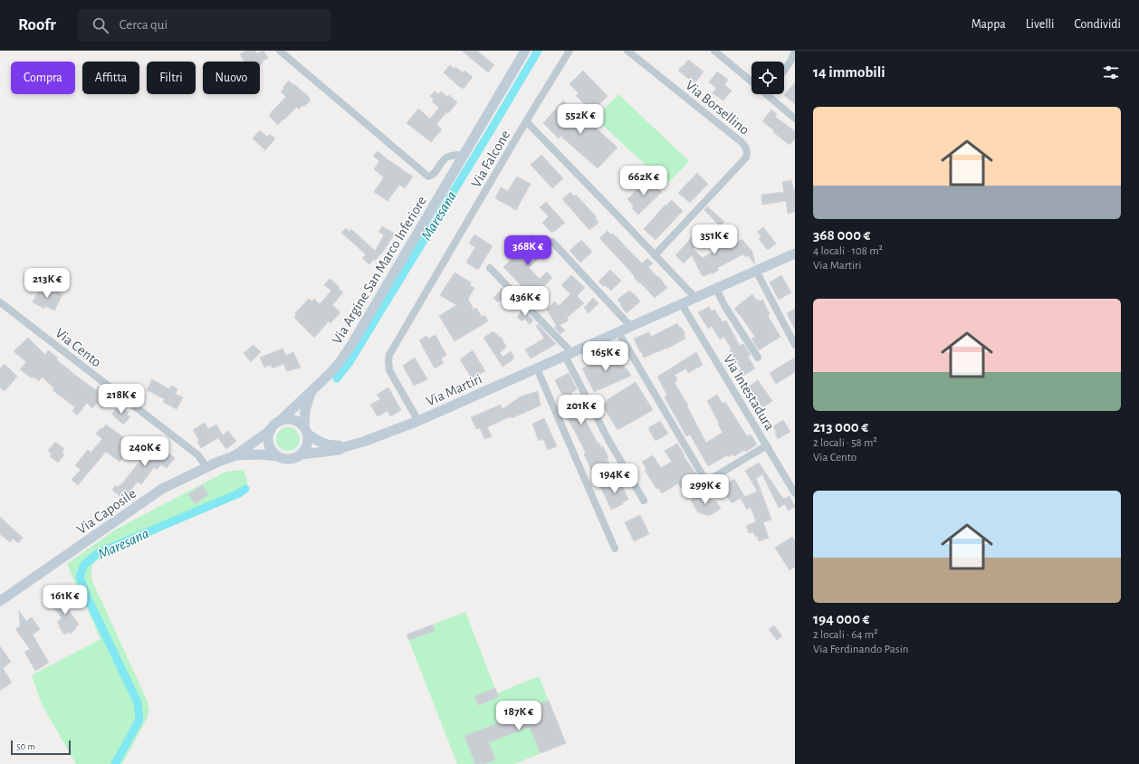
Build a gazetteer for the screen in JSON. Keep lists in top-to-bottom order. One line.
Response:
{"streets":{"street":["Via Borsellino","Via Falcone","Via Argine San Marco Inferiore","Via Cento","Via Martiri","Via Intestadura","Via Caposile"]},"crossings":[["Via Borsellino","Via Falcone"],["Via Falcone","Via Martiri"],["Via Argine San Marco Inferiore","Via Martiri"],["Via Argine San Marco Inferiore","Via Caposile"],["Via Cento","Via Caposile"],["Via Martiri","Via Intestadura"],["Via Martiri","Via Caposile"]],"water":["Maresana"],"scale_bar":"50 m","page":{"header":"Roofr","search":"Cerca qui","nav":["Mappa","Livelli","Condividi"],"heading":"14 immobili","chip":["Compra","Affitta","Filtri","Nuovo"],"list":[{"name":"368 000 €","note":"4 locali · 108 m² · Via Martiri"},{"name":"213 000 €","note":"2 locali · 58 m² · Via Cento"},{"name":"194 000 €","note":"2 locali · 64 m² · Via Ferdinando Pasin"}],"price":["552K €","662K €","351K €","368K €","213K €","436K €","165K €","218K €","201K €","240K €","194K €","299K €","161K €","187K €"],"scale":"50 m"}}
